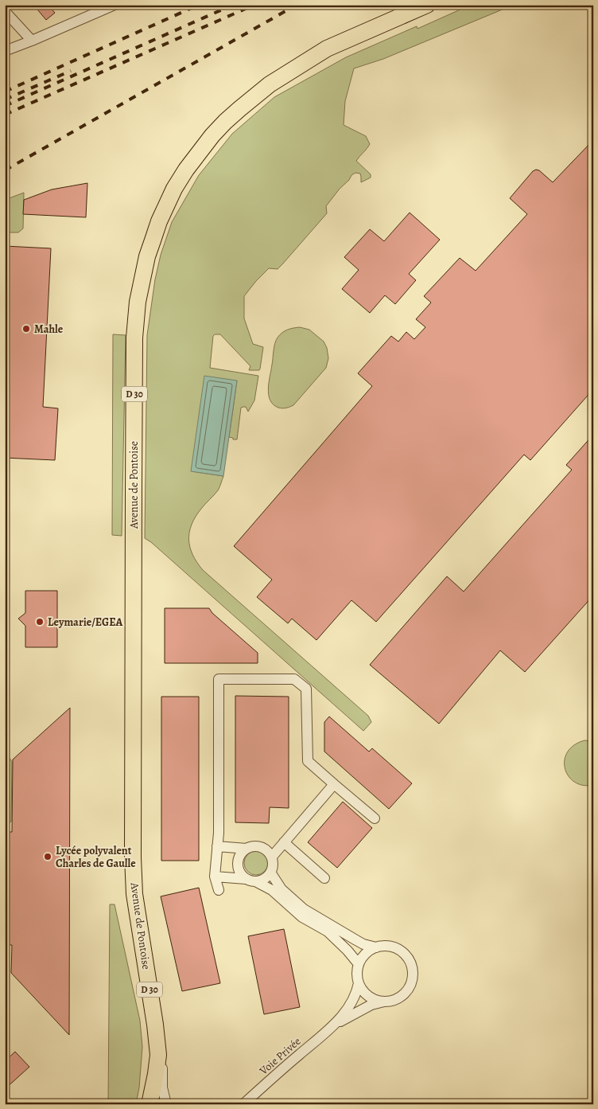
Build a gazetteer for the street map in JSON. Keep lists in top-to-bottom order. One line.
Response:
{"streets":{"main road":["D 30","Avenue de Pontoise"],"street":["Voie Privée"]},"places":["Mahle","Leymarie/EGEA","Lycée polyvalent Charles de Gaulle"]}
